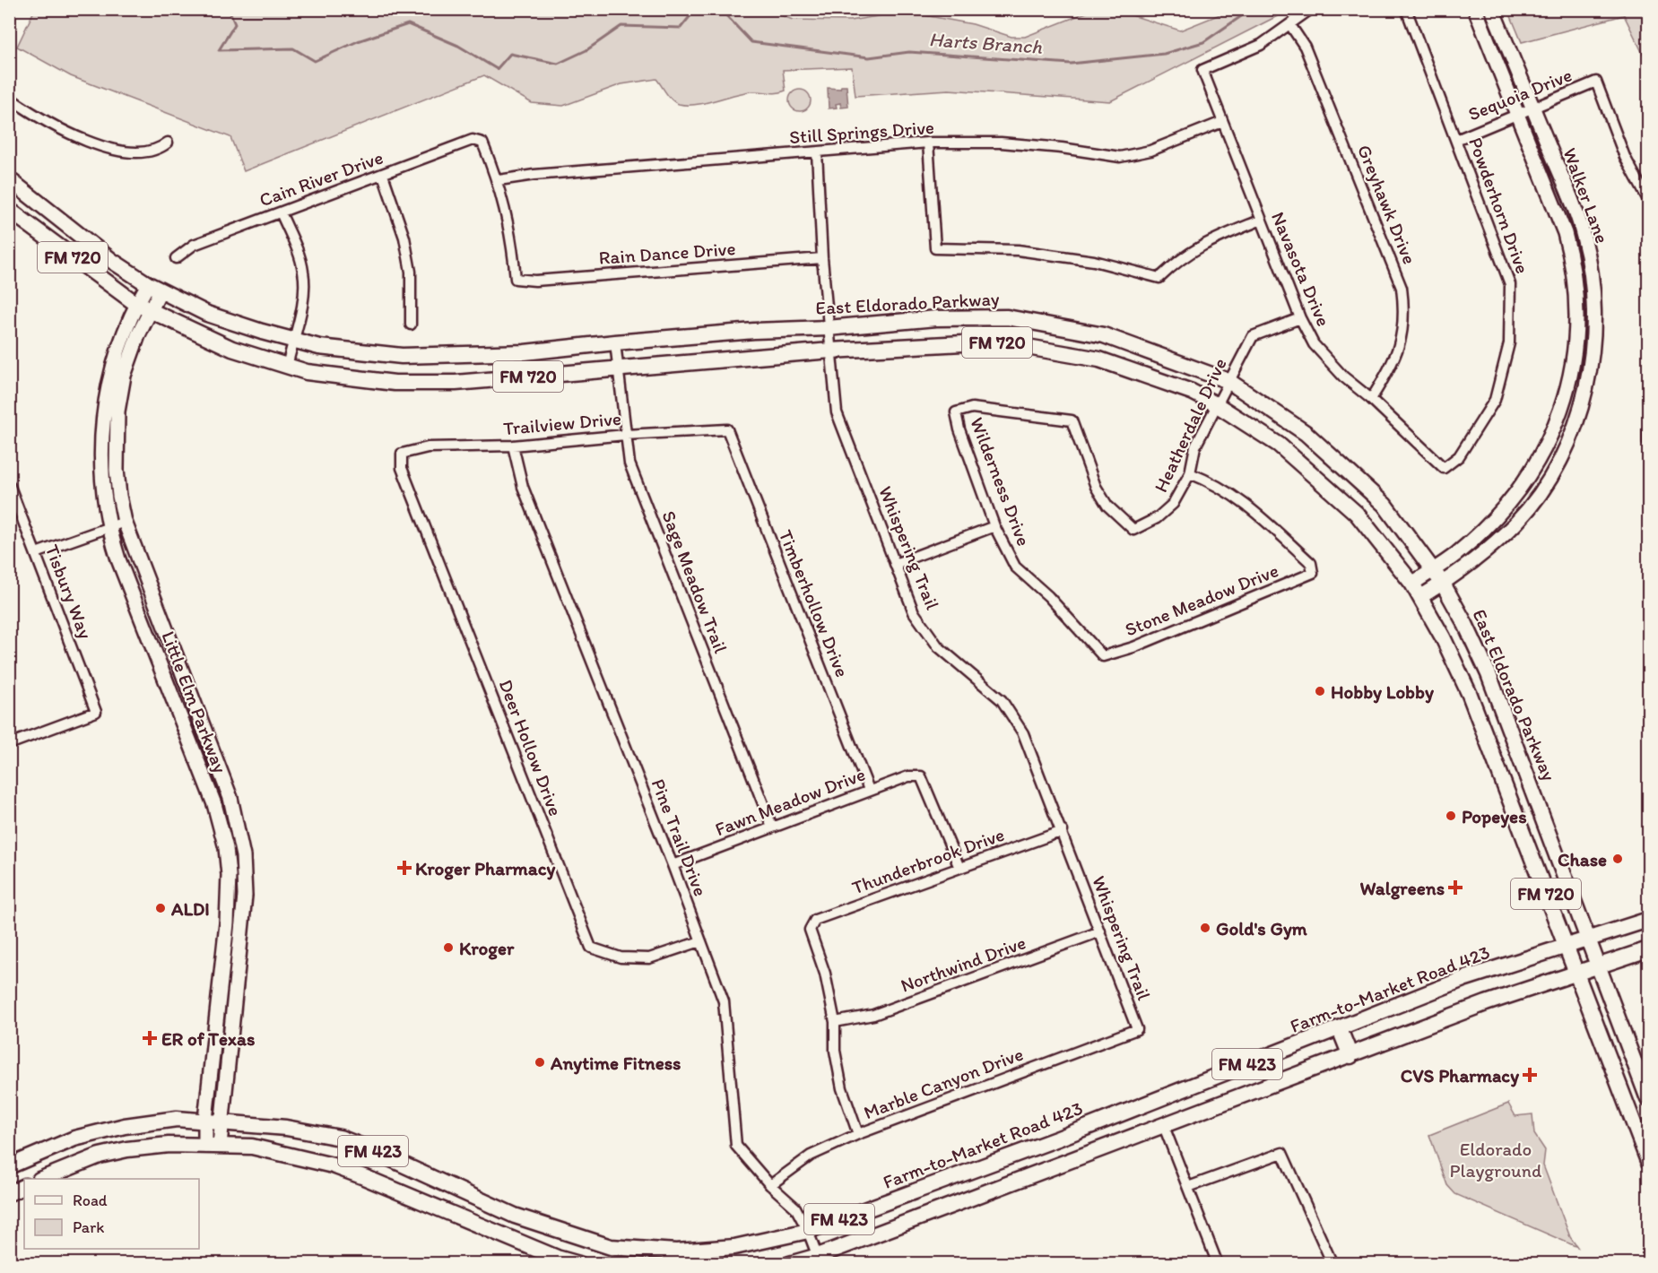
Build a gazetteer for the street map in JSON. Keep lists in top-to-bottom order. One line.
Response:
{"streets":{"main road":["Walker Lane","FM 720","East Eldorado Parkway","Little Elm Parkway","Farm-to-Market Road 423","FM 423"],"street":["Sequoia Drive","Still Springs Drive","Cain River Drive","Greyhawk Drive","Powderhorn Drive","Rain Dance Drive","Navasota Drive","Trailview Drive","Heatherdale Drive","Wilderness Drive","Whispering Trail","Sage Meadow Trail","Tisbury Way","Stone Meadow Drive","Timberhollow Drive","Deer Hollow Drive","Fawn Meadow Drive","Pine Trail Drive","Thunderbrook Drive","Northwind Drive","Marble Canyon Drive"]},"crossings":[["Sequoia Drive","Walker Lane"],["Sequoia Drive","Powderhorn Drive"],["Still Springs Drive","Cain River Drive"],["Still Springs Drive","Rain Dance Drive"],["Still Springs Drive","Navasota Drive"],["Still Springs Drive","Whispering Trail"],["Cain River Drive","Rain Dance Drive"],["Walker Lane","FM 720"],["Walker Lane","East Eldorado Parkway"],["Greyhawk Drive","Navasota Drive"],["Powderhorn Drive","Navasota Drive"],["Rain Dance Drive","Whispering Trail"],["FM 720","Heatherdale Drive"],["FM 720","Whispering Trail"],["FM 720","Sage Meadow Trail"],["FM 720","Little Elm Parkway"],["FM 720","Farm-to-Market Road 423"],["Navasota Drive","Heatherdale Drive"],["East Eldorado Parkway","Heatherdale Drive"],["East Eldorado Parkway","Whispering Trail"],["East Eldorado Parkway","Sage Meadow Trail"],["East Eldorado Parkway","Little Elm Parkway"],["East Eldorado Parkway","Farm-to-Market Road 423"],["East Eldorado Parkway","FM 423"],["Trailview Drive","Sage Meadow Trail"],["Trailview Drive","Timberhollow Drive"],["Trailview Drive","Deer Hollow Drive"],["Trailview Drive","Pine Trail Drive"],["Heatherdale Drive","Wilderness Drive"],["Heatherdale Drive","Stone Meadow Drive"],["Wilderness Drive","Stone Meadow Drive"],["Whispering Trail","Thunderbrook Drive"],["Whispering Trail","Northwind Drive"],["Whispering Trail","Marble Canyon Drive"],["Sage Meadow Trail","Fawn Meadow Drive"],["Timberhollow Drive","Fawn Meadow Drive"],["Little Elm Parkway","Farm-to-Market Road 423"],["Little Elm Parkway","FM 423"],["Deer Hollow Drive","Pine Trail Drive"],["Fawn Meadow Drive","Pine Trail Drive"],["Fawn Meadow Drive","Thunderbrook Drive"],["Pine Trail Drive","Farm-to-Market Road 423"],["Pine Trail Drive","FM 423"],["Pine Trail Drive","Marble Canyon Drive"],["Thunderbrook Drive","Northwind Drive"]],"water":["Harts Branch"],"parks":["Eldorado Playground"],"places":{"other":["Hobby Lobby","Popeyes","Chase","ALDI","Gold's Gym","Kroger","Anytime Fitness"],"health":["Kroger Pharmacy","Walgreens","ER of Texas","CVS Pharmacy"]},"legend":["Road","Park"]}
